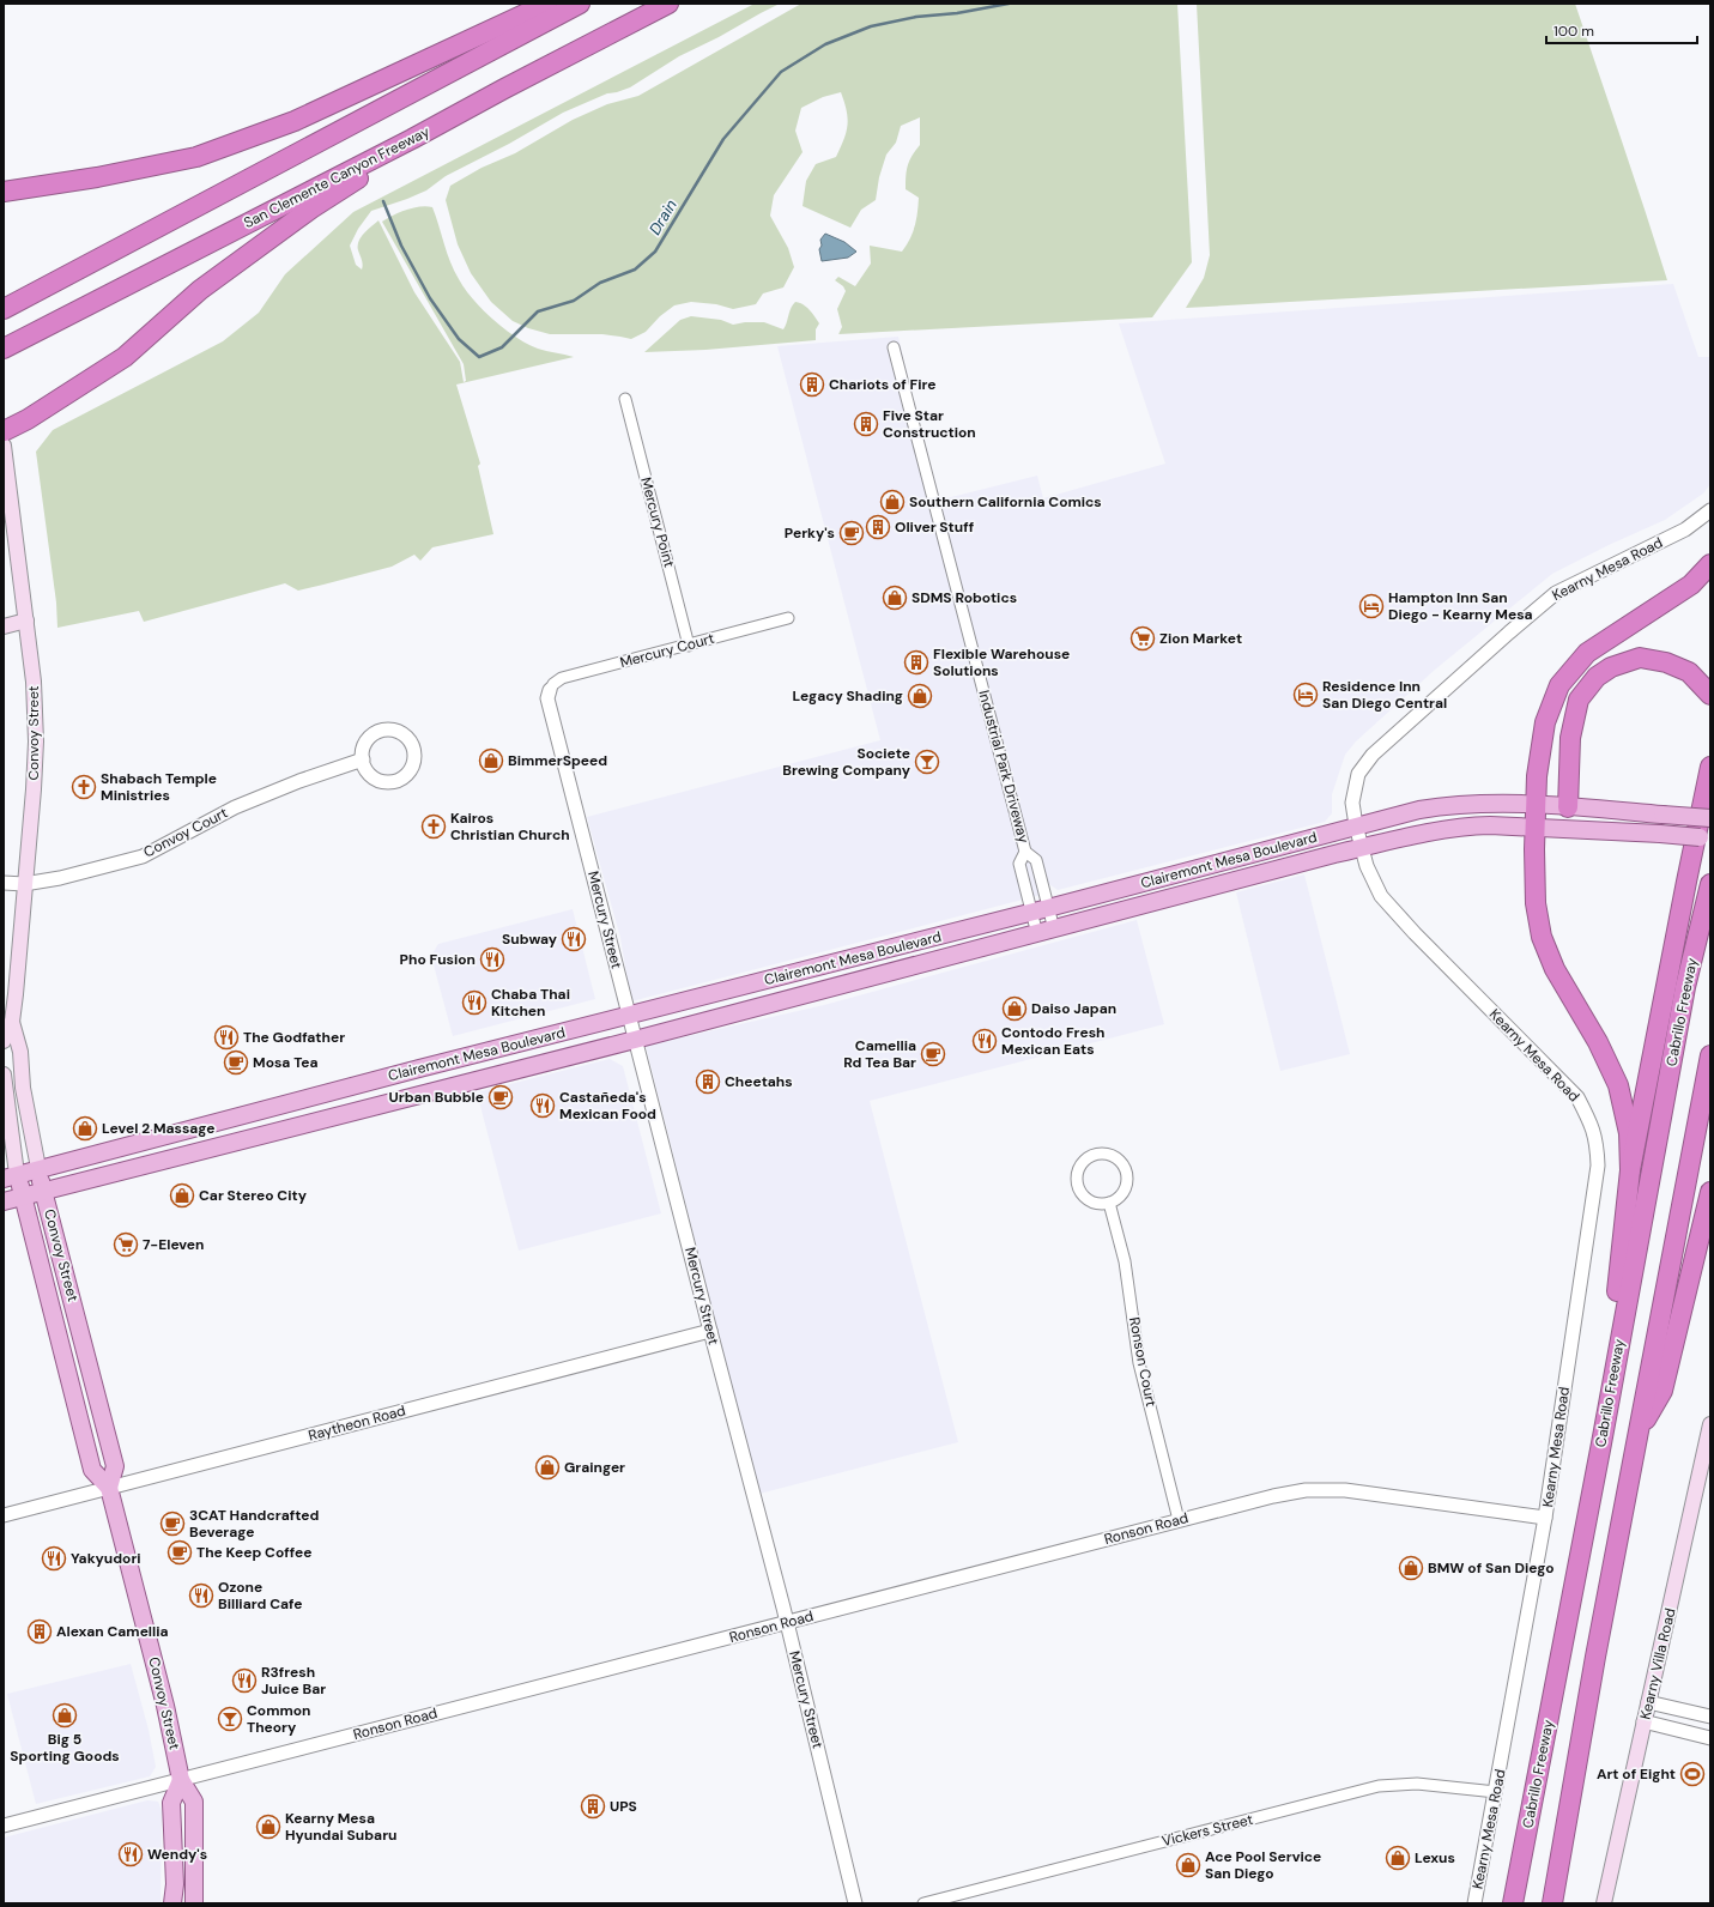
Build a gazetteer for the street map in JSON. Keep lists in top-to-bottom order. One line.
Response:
{"streets":{"highway":["San Clemente Canyon Freeway","Cabrillo Freeway"],"main road":["Convoy Street","Clairemont Mesa Boulevard","Kearny Villa Road"],"street":["Mercury Point","Kearny Mesa Road","Mercury Court","Industrial Park Driveway","Convoy Court","Mercury Street","Ronson Court","Raytheon Road","Ronson Road","Vickers Street"]},"crossings":[["Mercury Point","Mercury Court"],["Kearny Mesa Road","Clairemont Mesa Boulevard"],["Kearny Mesa Road","Ronson Road"],["Kearny Mesa Road","Vickers Street"],["Mercury Court","Mercury Street"],["Convoy Street","Convoy Court"],["Convoy Street","Clairemont Mesa Boulevard"],["Convoy Street","Raytheon Road"],["Convoy Street","Ronson Road"],["Industrial Park Driveway","Clairemont Mesa Boulevard"],["Clairemont Mesa Boulevard","Mercury Street"],["Mercury Street","Raytheon Road"],["Mercury Street","Ronson Road"],["Ronson Court","Ronson Road"]],"water":["Drain"],"places":{"building":["Chariots of Fire","Five Star Construction","Oliver Stuff","Flexible Warehouse Solutions","Cheetahs","Alexan Camellia","UPS"],"shop":["Southern California Comics","SDMS Robotics","Legacy Shading","BimmerSpeed","Daiso Japan","Level 2 Massage","Car Stereo City","Grainger","BMW of San Diego","Big 5 Sporting Goods","Kearny Mesa Hyundai Subaru","Lexus","Ace Pool Service San Diego"],"cafe":["Perky's","Camellia Rd Tea Bar","Mosa Tea","Urban Bubble","3CAT Handcrafted Beverage","The Keep Coffee"],"hotel":["Hampton Inn San Diego - Kearny Mesa","Residence Inn San Diego Central"],"supermarket":["Zion Market","7-Eleven"],"bar":["Societe Brewing Company","Common Theory"],"church":["Shabach Temple Ministries","Kairos Christian Church"],"restaurant":["Subway","Pho Fusion","Chaba Thai Kitchen","The Godfather","Contodo Fresh Mexican Eats","Castañeda's Mexican Food","Yakyudori","Ozone Billiard Cafe","R3fresh Juice Bar","Wendy's"],"sports":["Art of Eight"]},"scale_bar":"100 m"}
